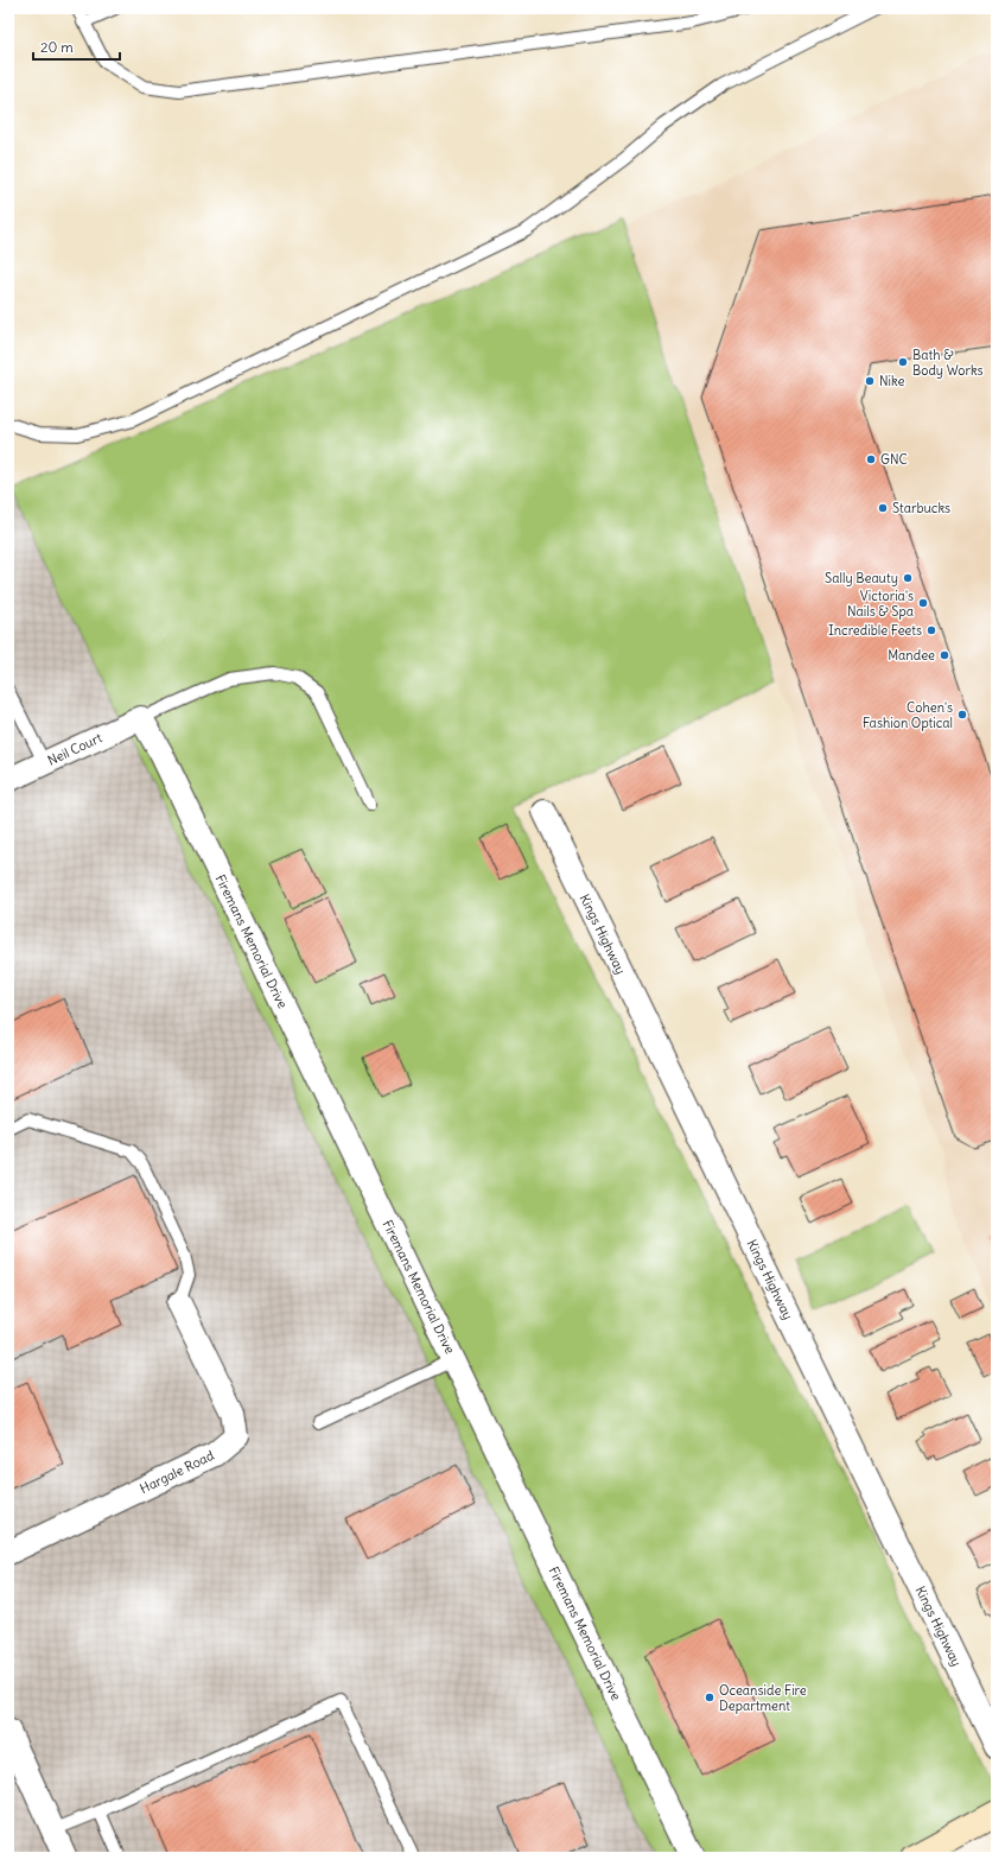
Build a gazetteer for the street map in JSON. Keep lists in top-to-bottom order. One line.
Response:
{"streets":{"street":["Neil Court","Kings Highway","Firemans Memorial Drive","Hargale Road"]},"crossings":[["Neil Court","Firemans Memorial Drive"]],"places":["Bath & Body Works","Nike","GNC","Starbucks","Sally Beauty","Victoria's Nails & Spa","Incredible Feets","Mandee","Cohen's Fashion Optical","Oceanside Fire Department"],"scale_bar":"20 m"}
